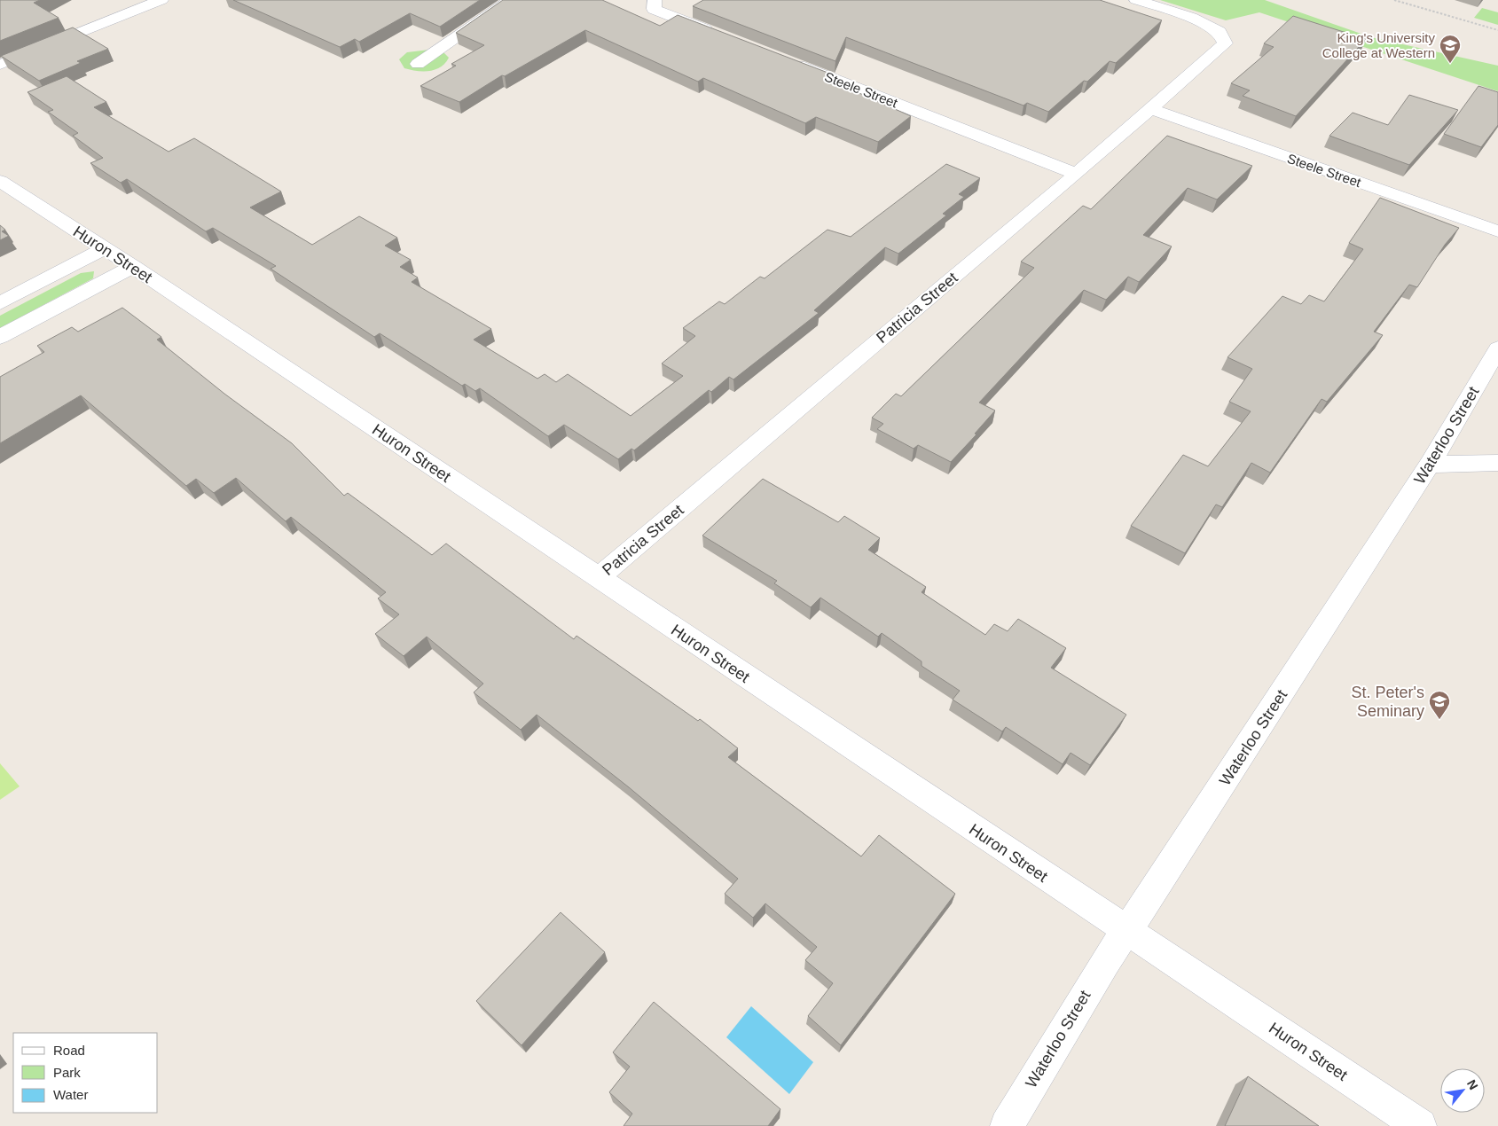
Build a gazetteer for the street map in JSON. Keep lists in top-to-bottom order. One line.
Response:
{"streets":{"street":["Steele Street","Huron Street","Patricia Street","Waterloo Street"]},"crossings":[["Steele Street","Patricia Street"],["Huron Street","Patricia Street"],["Huron Street","Waterloo Street"]],"places":{"school or university":["King's University College at Western","St. Peter's Seminary"]},"legend":["Road","Park","Water"],"north":"top right"}
